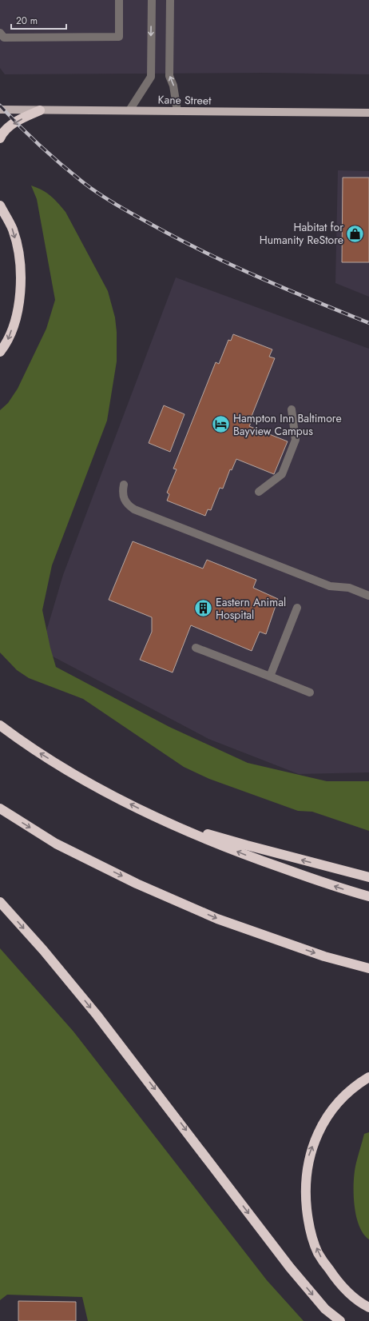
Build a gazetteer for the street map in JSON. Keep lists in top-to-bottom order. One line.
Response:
{"streets":{"main road":["Kane Street"]},"places":{"shop":["Habitat for Humanity ReStore"],"hotel":["Hampton Inn Baltimore Bayview Campus"],"building":["Eastern Animal Hospital"]},"scale_bar":"20 m"}
